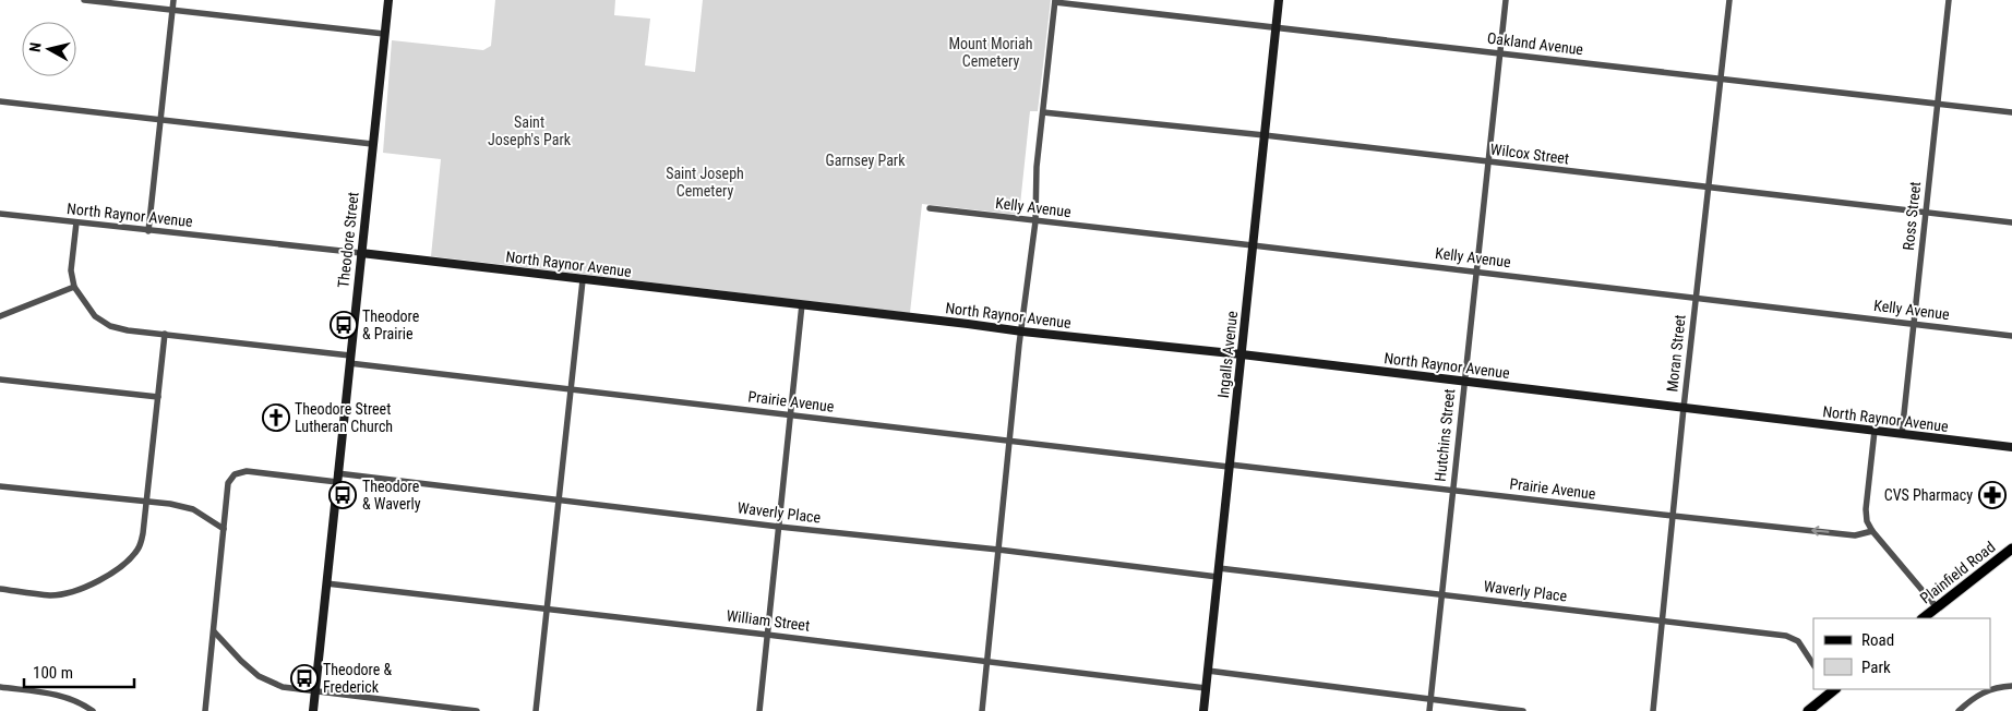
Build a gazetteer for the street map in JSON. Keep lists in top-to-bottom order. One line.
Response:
{"streets":{"main road":["North Raynor Avenue","Theodore Street","Ingalls Avenue","Plainfield Road"],"street":["Oakland Avenue","Wilcox Street","Kelly Avenue","Ross Street","Moran Street","Prairie Avenue","Hutchins Street","Waverly Place","William Street"]},"crossings":[["Oakland Avenue","Ross Street"],["Oakland Avenue","Moran Street"],["Oakland Avenue","Ingalls Avenue"],["Oakland Avenue","Hutchins Street"],["Wilcox Street","Ross Street"],["Wilcox Street","Moran Street"],["Wilcox Street","Ingalls Avenue"],["Wilcox Street","Hutchins Street"],["Kelly Avenue","Ross Street"],["Kelly Avenue","Moran Street"],["Kelly Avenue","Ingalls Avenue"],["Kelly Avenue","Hutchins Street"],["North Raynor Avenue","Ross Street"],["North Raynor Avenue","Theodore Street"],["North Raynor Avenue","Moran Street"],["North Raynor Avenue","Ingalls Avenue"],["North Raynor Avenue","Prairie Avenue"],["North Raynor Avenue","Hutchins Street"],["Theodore Street","Prairie Avenue"],["Theodore Street","Waverly Place"],["Theodore Street","William Street"],["Moran Street","Prairie Avenue"],["Moran Street","Waverly Place"],["Ingalls Avenue","Prairie Avenue"],["Ingalls Avenue","Waverly Place"],["Ingalls Avenue","William Street"],["Prairie Avenue","Hutchins Street"],["Hutchins Street","Waverly Place"]],"parks":["Mount Moriah Cemetery","Saint Joseph's Park","Garnsey Park","Saint Joseph Cemetery"],"places":{"bus stop":["Theodore & Prairie","Theodore & Waverly","Theodore & Frederick"],"church":["Theodore Street Lutheran Church"],"pharmacy":["CVS Pharmacy"]},"legend":["Road","Park"],"scale_bar":"100 m","north":"left"}
